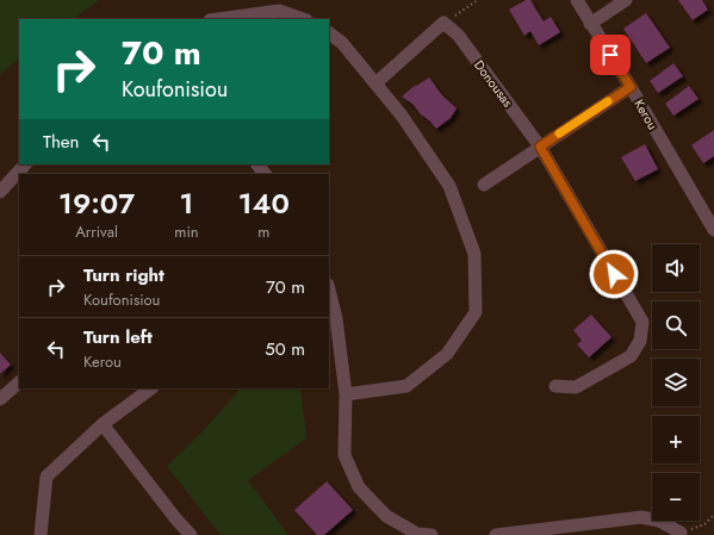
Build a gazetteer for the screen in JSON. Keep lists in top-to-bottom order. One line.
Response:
{"streets":{"street":["Donousas","Kerou"]},"page":{"turn":["70 m","Koufonisiou"],"then":"Then","eta":["19:07","Arrival","1","min","140","m"],"map_buttons":["+","−"],"list":[{"name":"Turn right","note":"Koufonisiou","value":"70 m"},{"name":"Turn left","note":"Kerou","value":"50 m"}]}}
